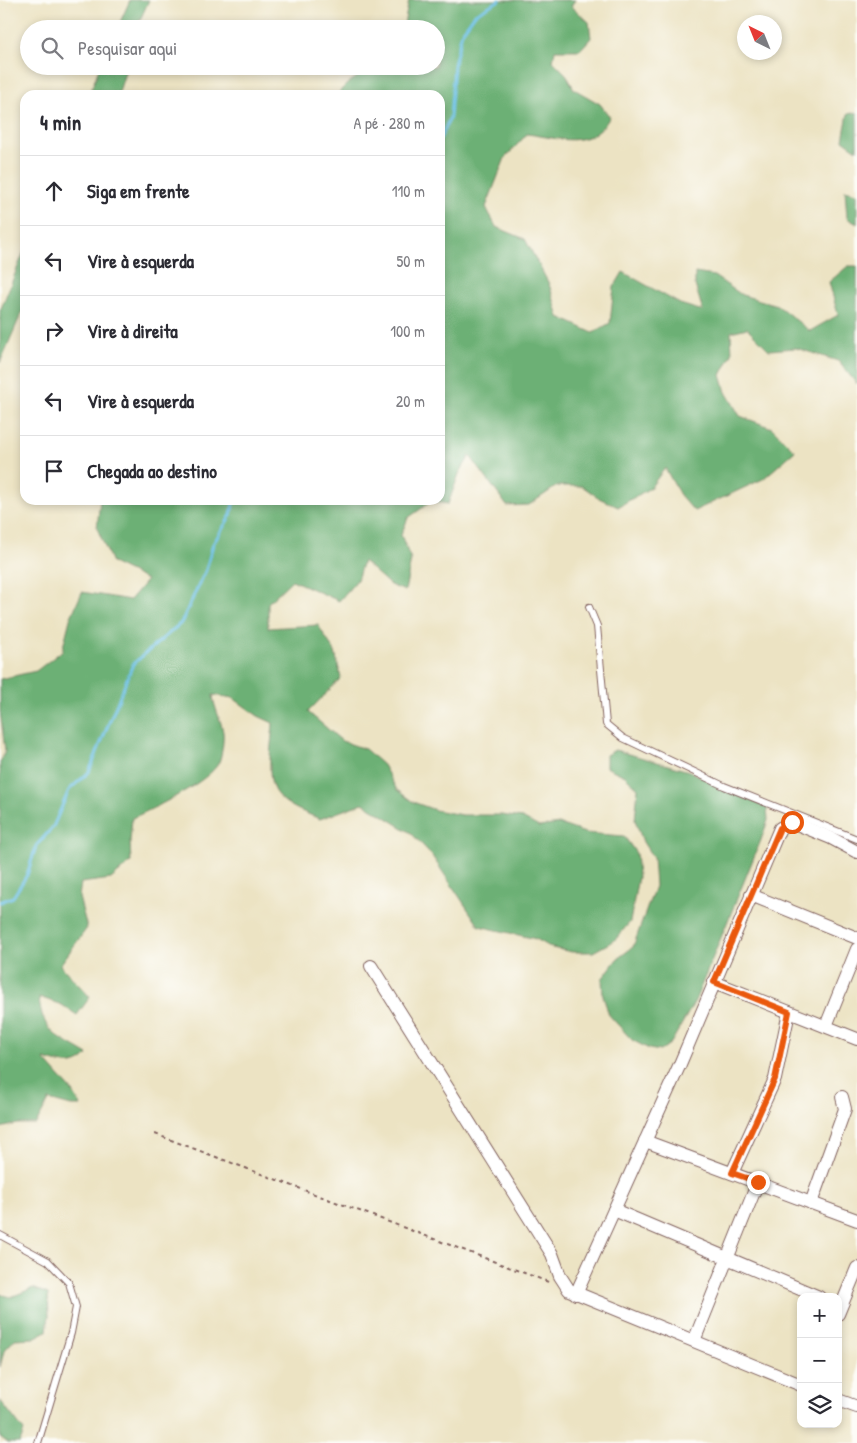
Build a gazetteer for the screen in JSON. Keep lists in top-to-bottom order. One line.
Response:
{"north":"top left","page":{"search":"Pesquisar aqui","heading":["4 min","A pé · 280 m"],"list":[["Siga em frente","110 m"],["Vire à esquerda","50 m"],["Vire à direita","100 m"],["Vire à esquerda","20 m"],"Chegada ao destino"],"map_buttons":["+","−"]}}
